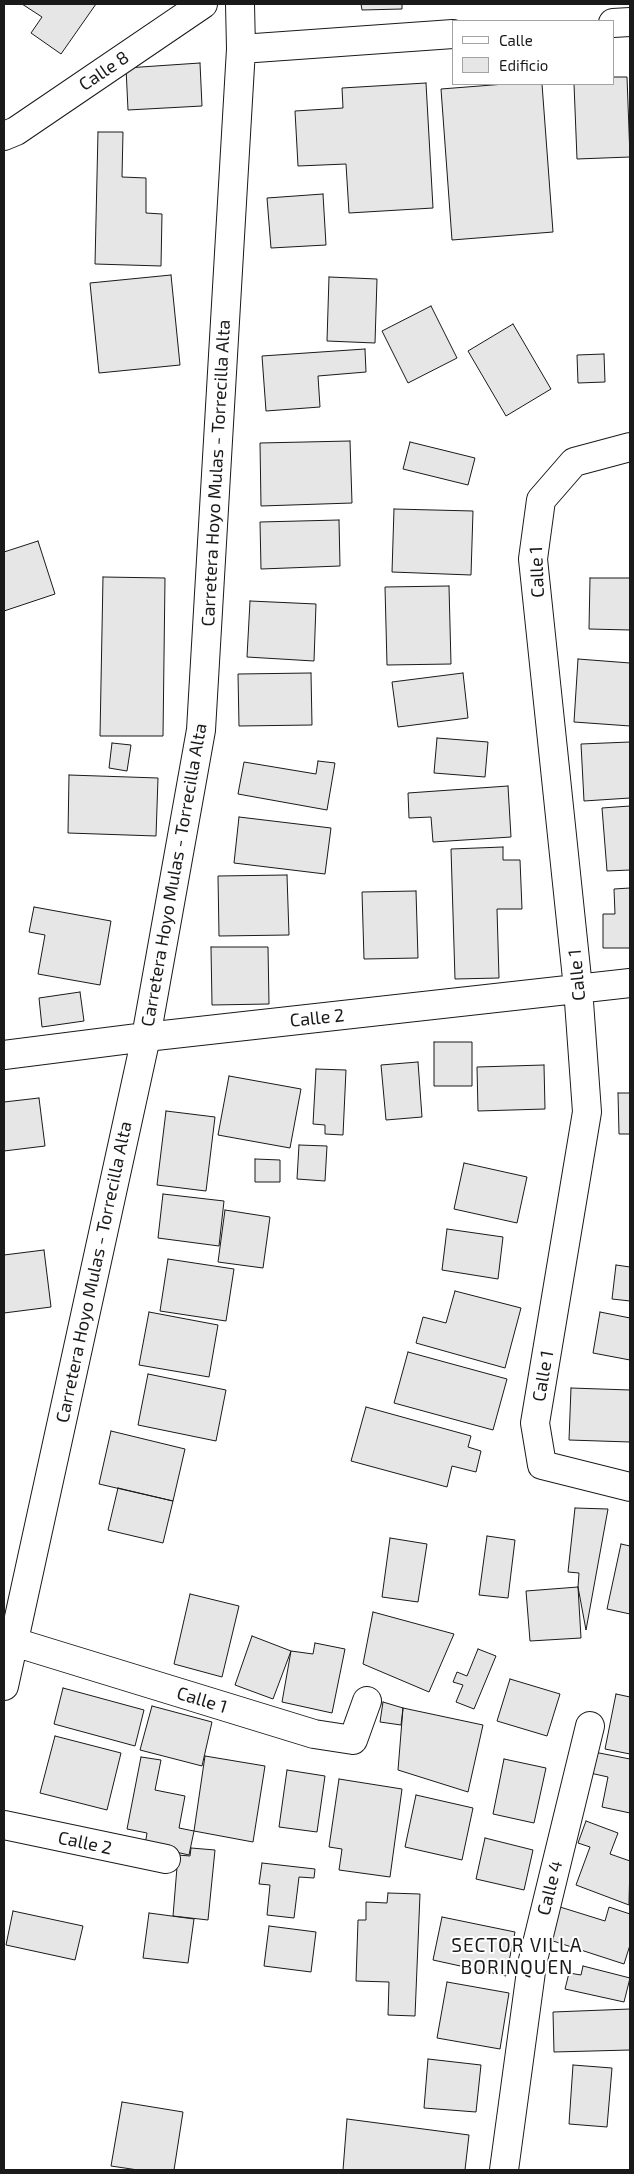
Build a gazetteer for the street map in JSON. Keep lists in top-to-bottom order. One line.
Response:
{"streets":{"street":["Calle 8","Carretera Hoyo Mulas - Torrecilla Alta","Calle 1","Calle 2","Calle 4"]},"crossings":[["Carretera Hoyo Mulas - Torrecilla Alta","Calle 1"],["Carretera Hoyo Mulas - Torrecilla Alta","Calle 2"],["Calle 1","Calle 2"]],"districts":["SECTOR VILLA BORINQUEN"],"legend":["Calle","Edificio"]}
